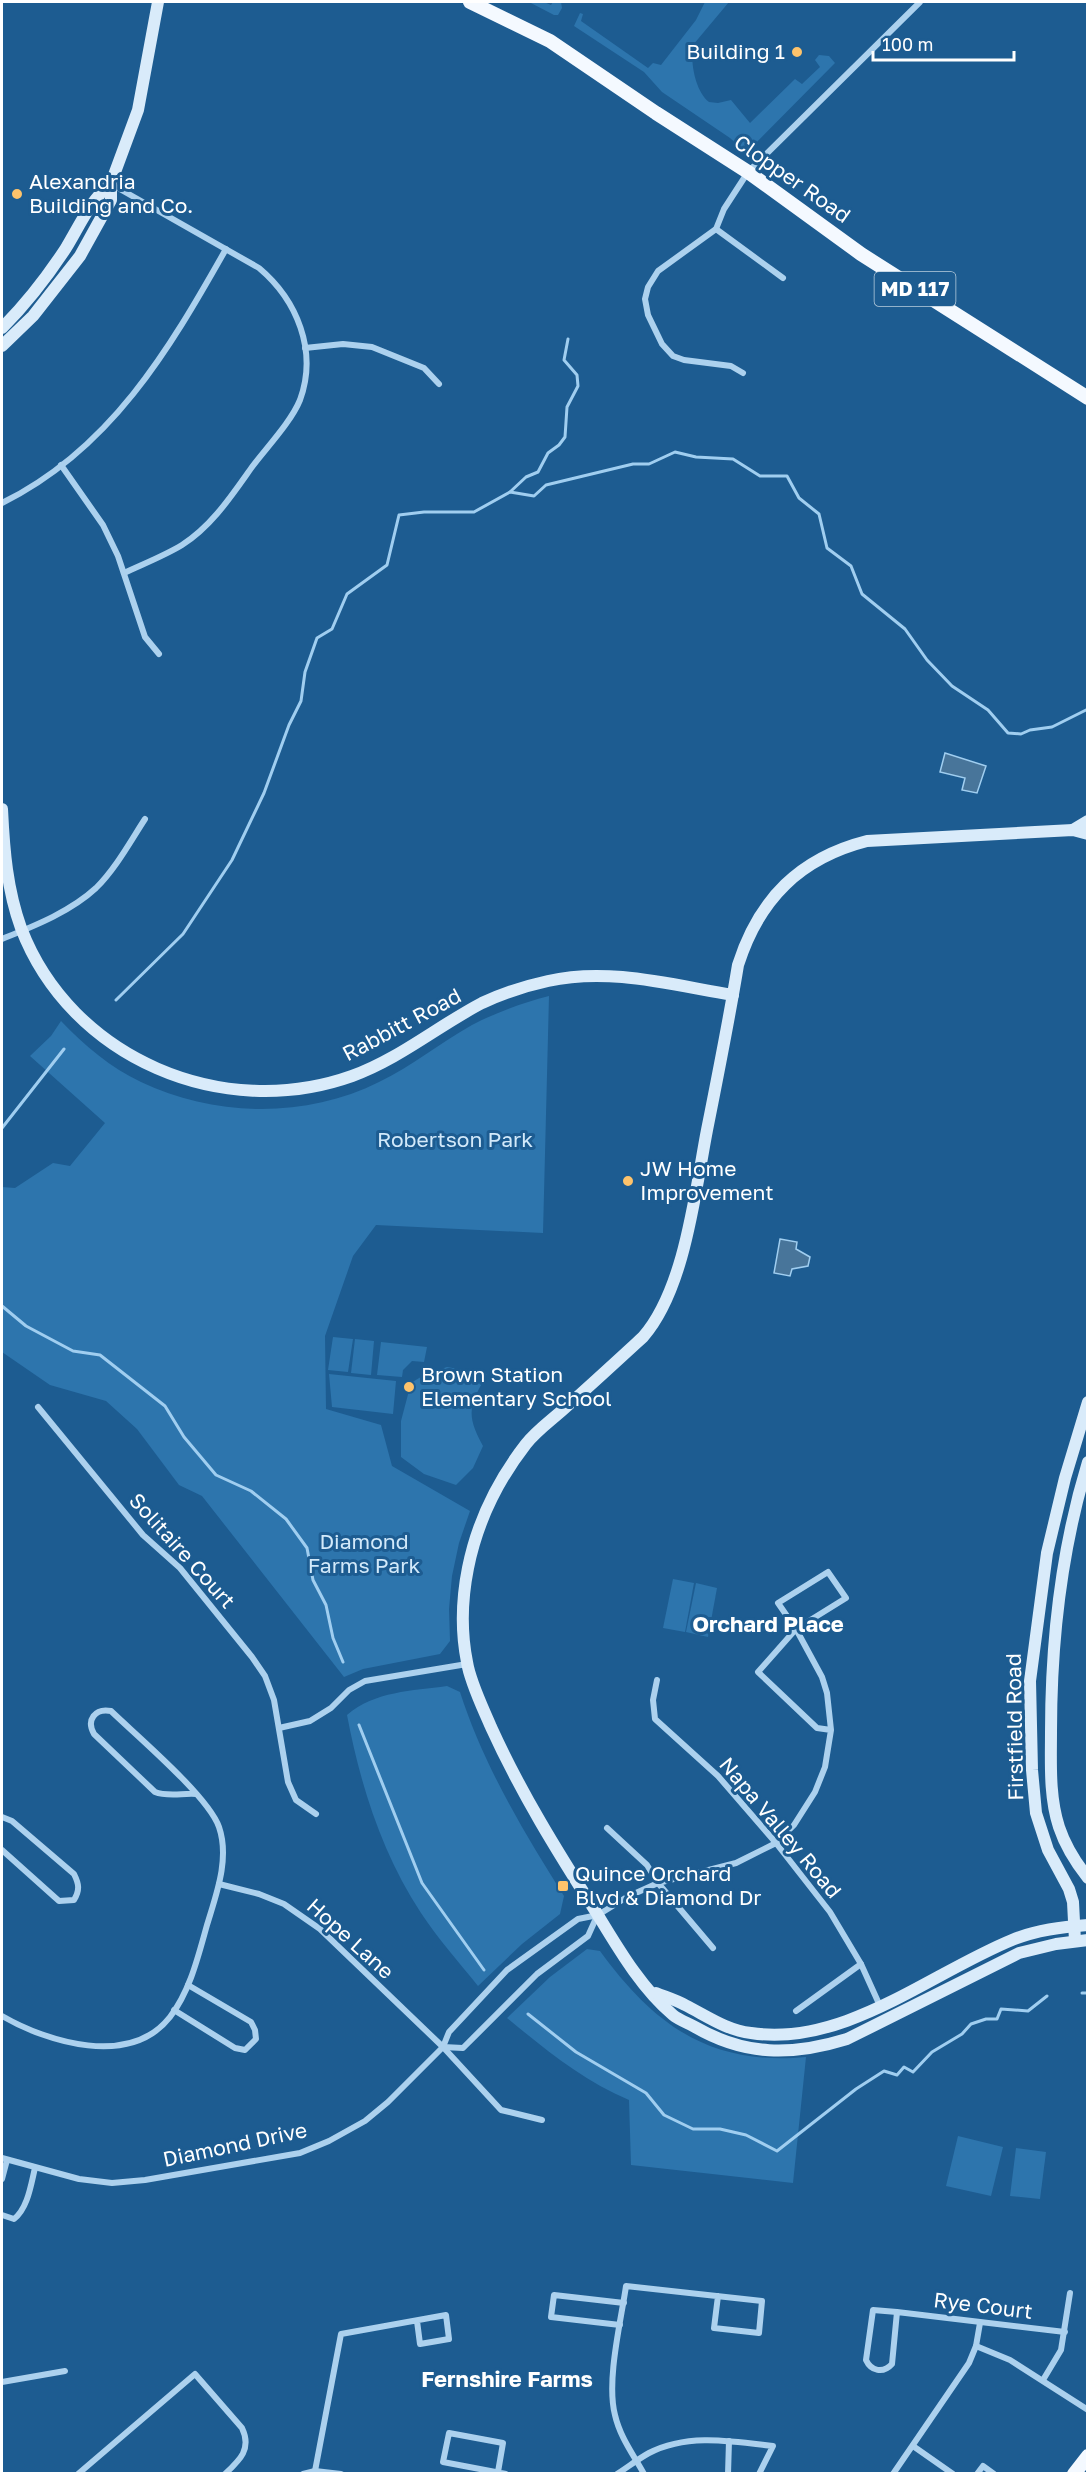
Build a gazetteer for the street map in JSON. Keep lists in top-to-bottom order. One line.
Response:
{"streets":{"main road":["Clopper Road","MD 117"],"street":["Rabbitt Road","Solitaire Court","Firstfield Road","Napa Valley Road","Hope Lane","Diamond Drive","Rye Court"]},"crossings":[["Hope Lane","Diamond Drive"]],"districts":["Orchard Place","Fernshire Farms"],"parks":["Robertson Park","Diamond Farms Park"],"places":{"other":["Building 1","Alexandria Building and Co.","JW Home Improvement","Brown Station Elementary School"],"transit":["Quince Orchard Blvd & Diamond Dr"]},"scale_bar":"100 m"}
